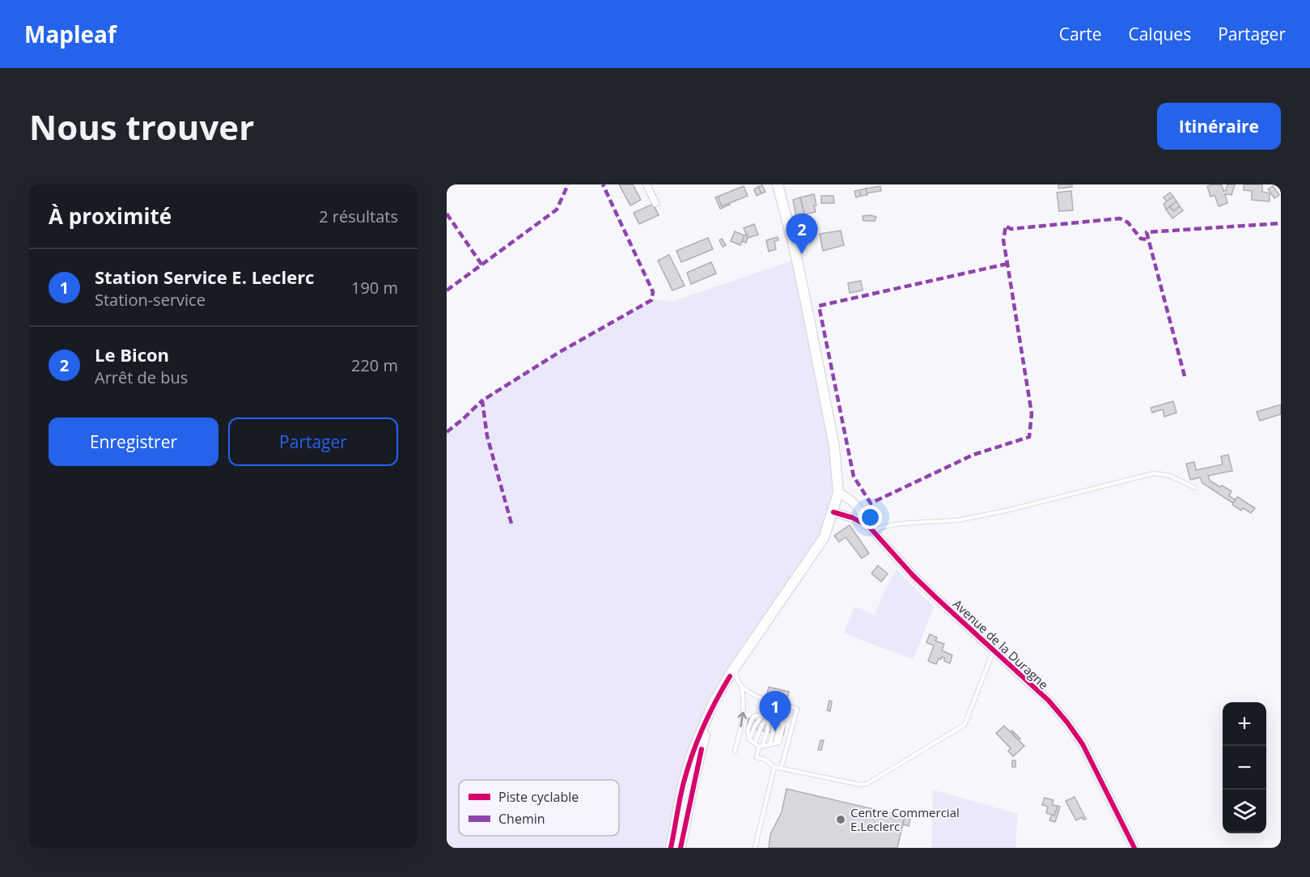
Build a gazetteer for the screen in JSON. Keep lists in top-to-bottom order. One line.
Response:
{"streets":{"street":["Avenue de la Duragne"]},"places":["Centre Commercial E.Leclerc"],"legend":["Piste cyclable","Chemin"],"page":{"header":"Mapleaf","nav":["Carte","Calques","Partager"],"buttons":["Itinéraire",["Enregistrer","Partager"]],"title":"Nous trouver","heading":["À proximité","2 résultats"],"pins":["2","1"],"list":[{"mark":"1","name":"Station Service E. Leclerc","note":"Station-service","value":"190 m"},{"mark":"2","name":"Le Bicon","note":"Arrêt de bus","value":"220 m"}],"map_buttons":["+","−"]}}
